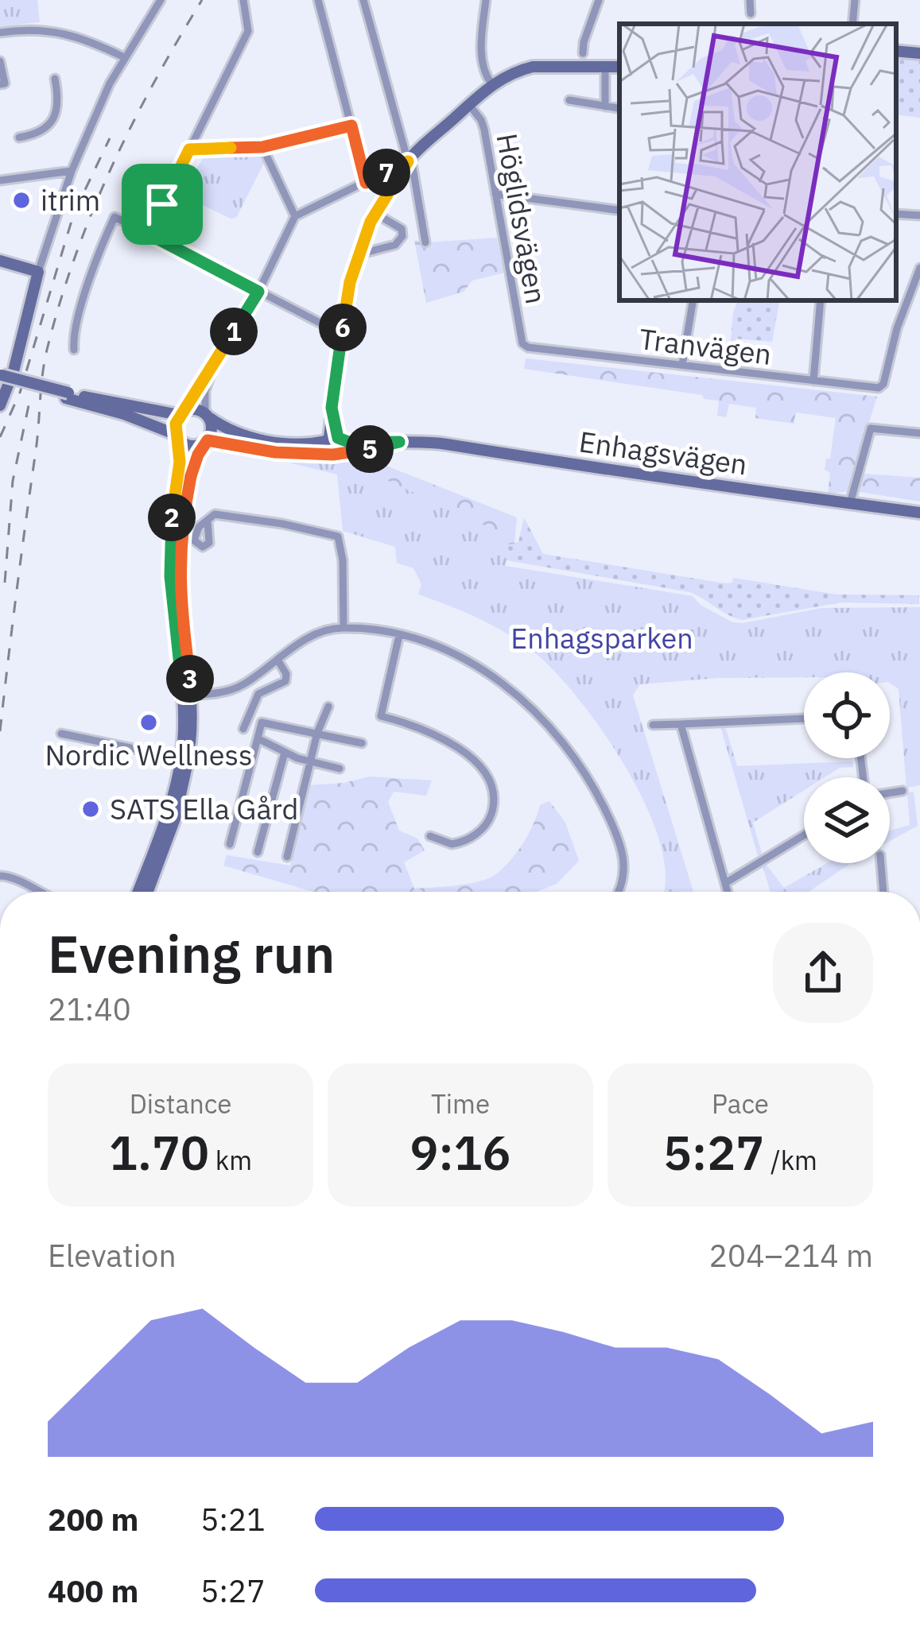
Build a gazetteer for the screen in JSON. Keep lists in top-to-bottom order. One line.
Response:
{"streets":{"street":["Höglidsvägen","Tranvägen","Enhagsvägen"]},"crossings":[["Höglidsvägen","Tranvägen"]],"parks":["Enhagsparken"],"places":["itrim","Nordic Wellness","SATS Ella Gård"],"page":{"pins":["7","6","1","5","2","3"],"heading":["Evening run","21:40"],"stats":[["Distance","1.70 km"],["Time","9:16"],["Pace","5:27 /km"]],"chart":["Elevation","204–214 m"],"list":[{"name":"200 m","note":"5:21"},{"name":"400 m","note":"5:27"}]}}
